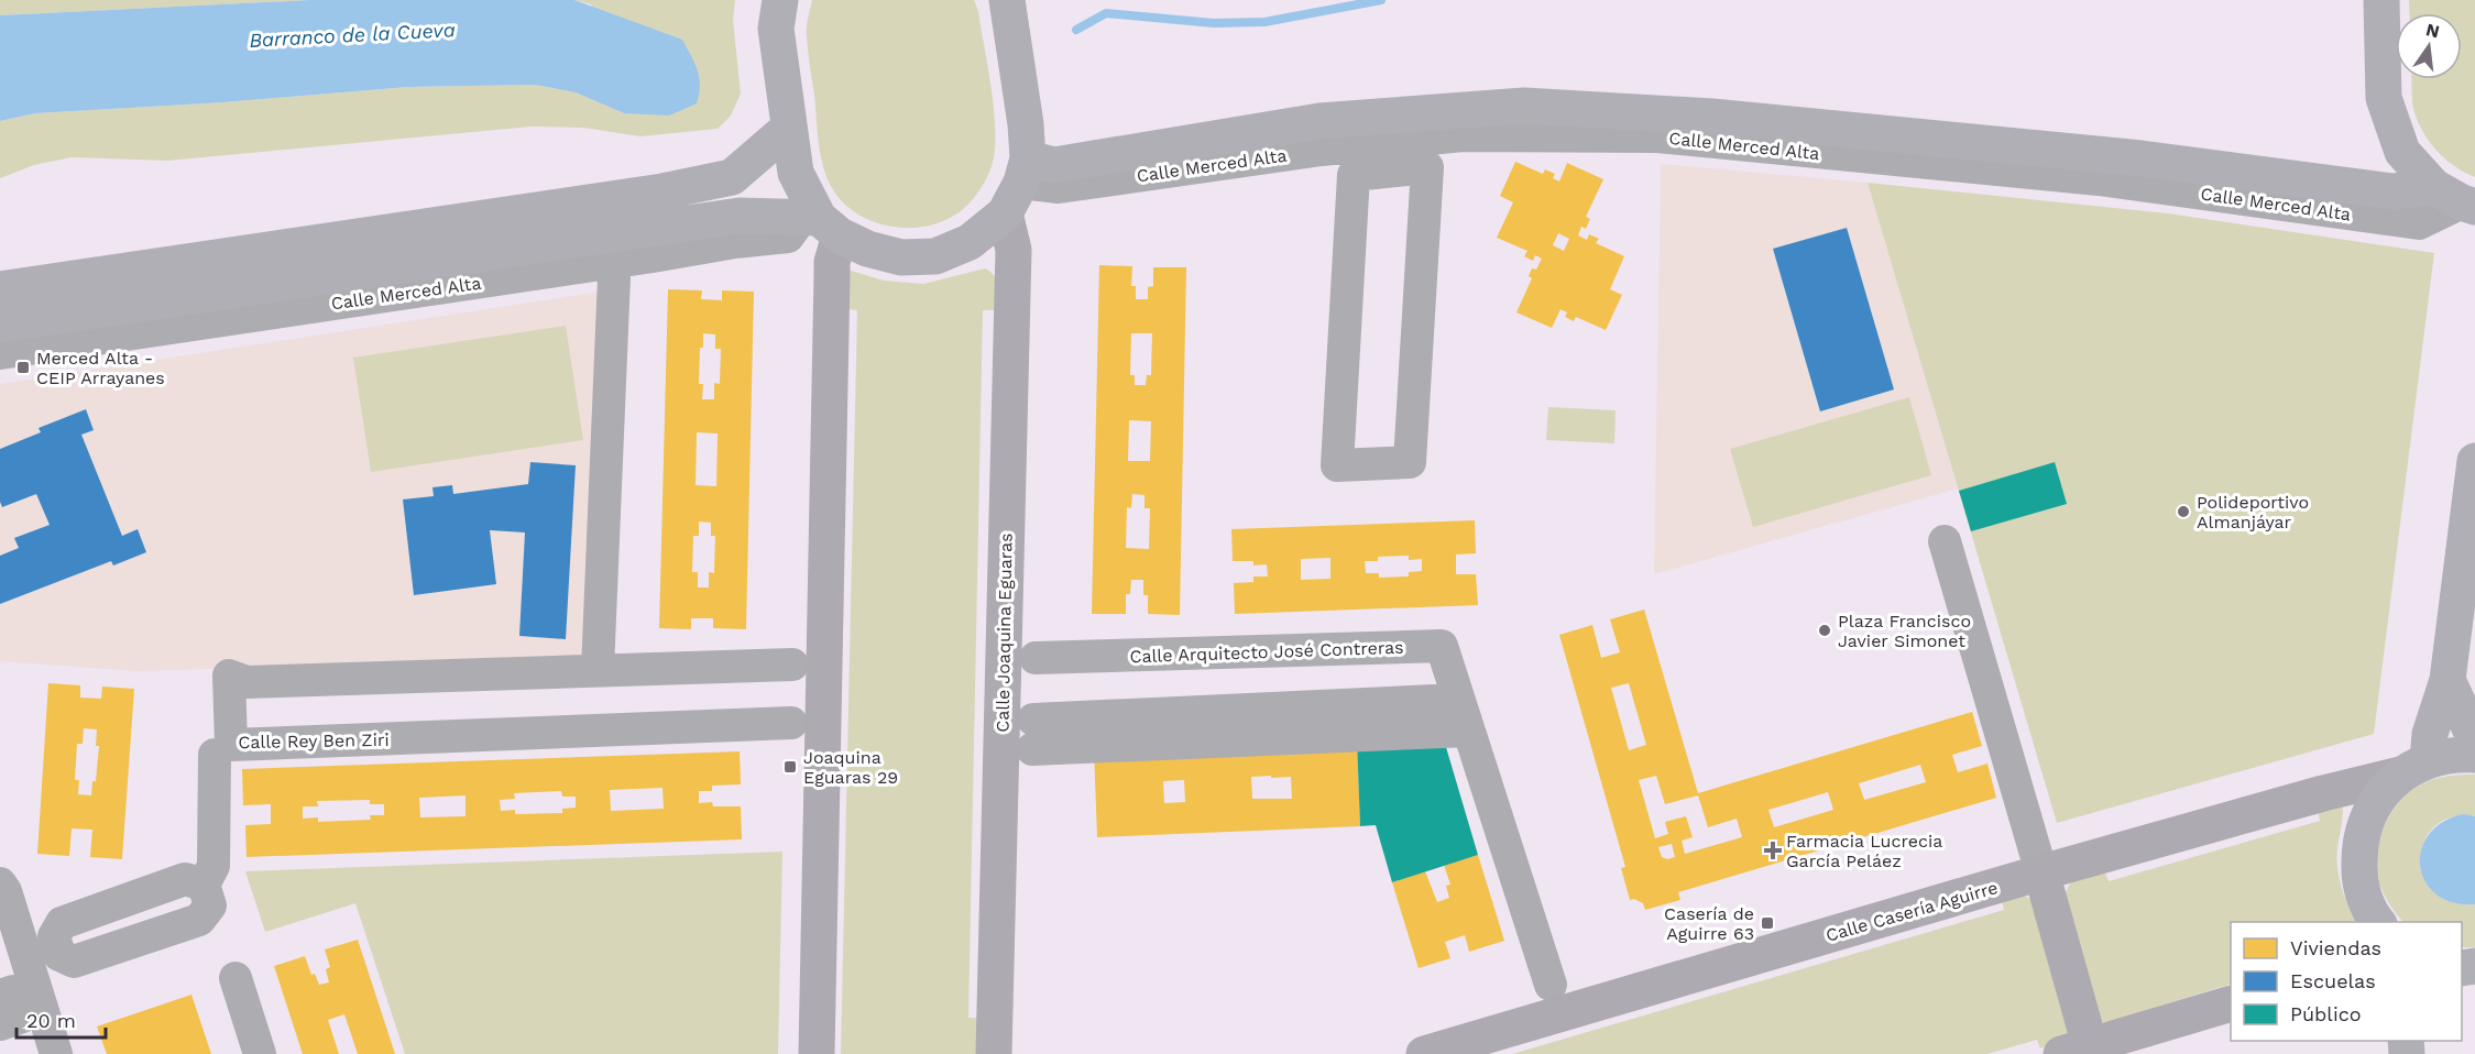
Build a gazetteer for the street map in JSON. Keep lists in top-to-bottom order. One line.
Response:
{"streets":{"main road":["Calle Merced Alta","Calle Joaquina Eguaras","Calle Casería Aguirre"],"street":["Calle Arquitecto José Contreras","Calle Rey Ben Ziri"]},"crossings":[["Calle Merced Alta","Calle Joaquina Eguaras"]],"water":["Barranco de la Cueva"],"places":{"transit":["Merced Alta - CEIP Arrayanes","Joaquina Eguaras 29","Casería de Aguirre 63"],"other":["Polideportivo Almanjáyar","Plaza Francisco Javier Simonet"],"health":["Farmacia Lucrecia García Peláez"]},"legend":["Viviendas","Escuelas","Público"],"scale_bar":"20 m","north":"top"}
